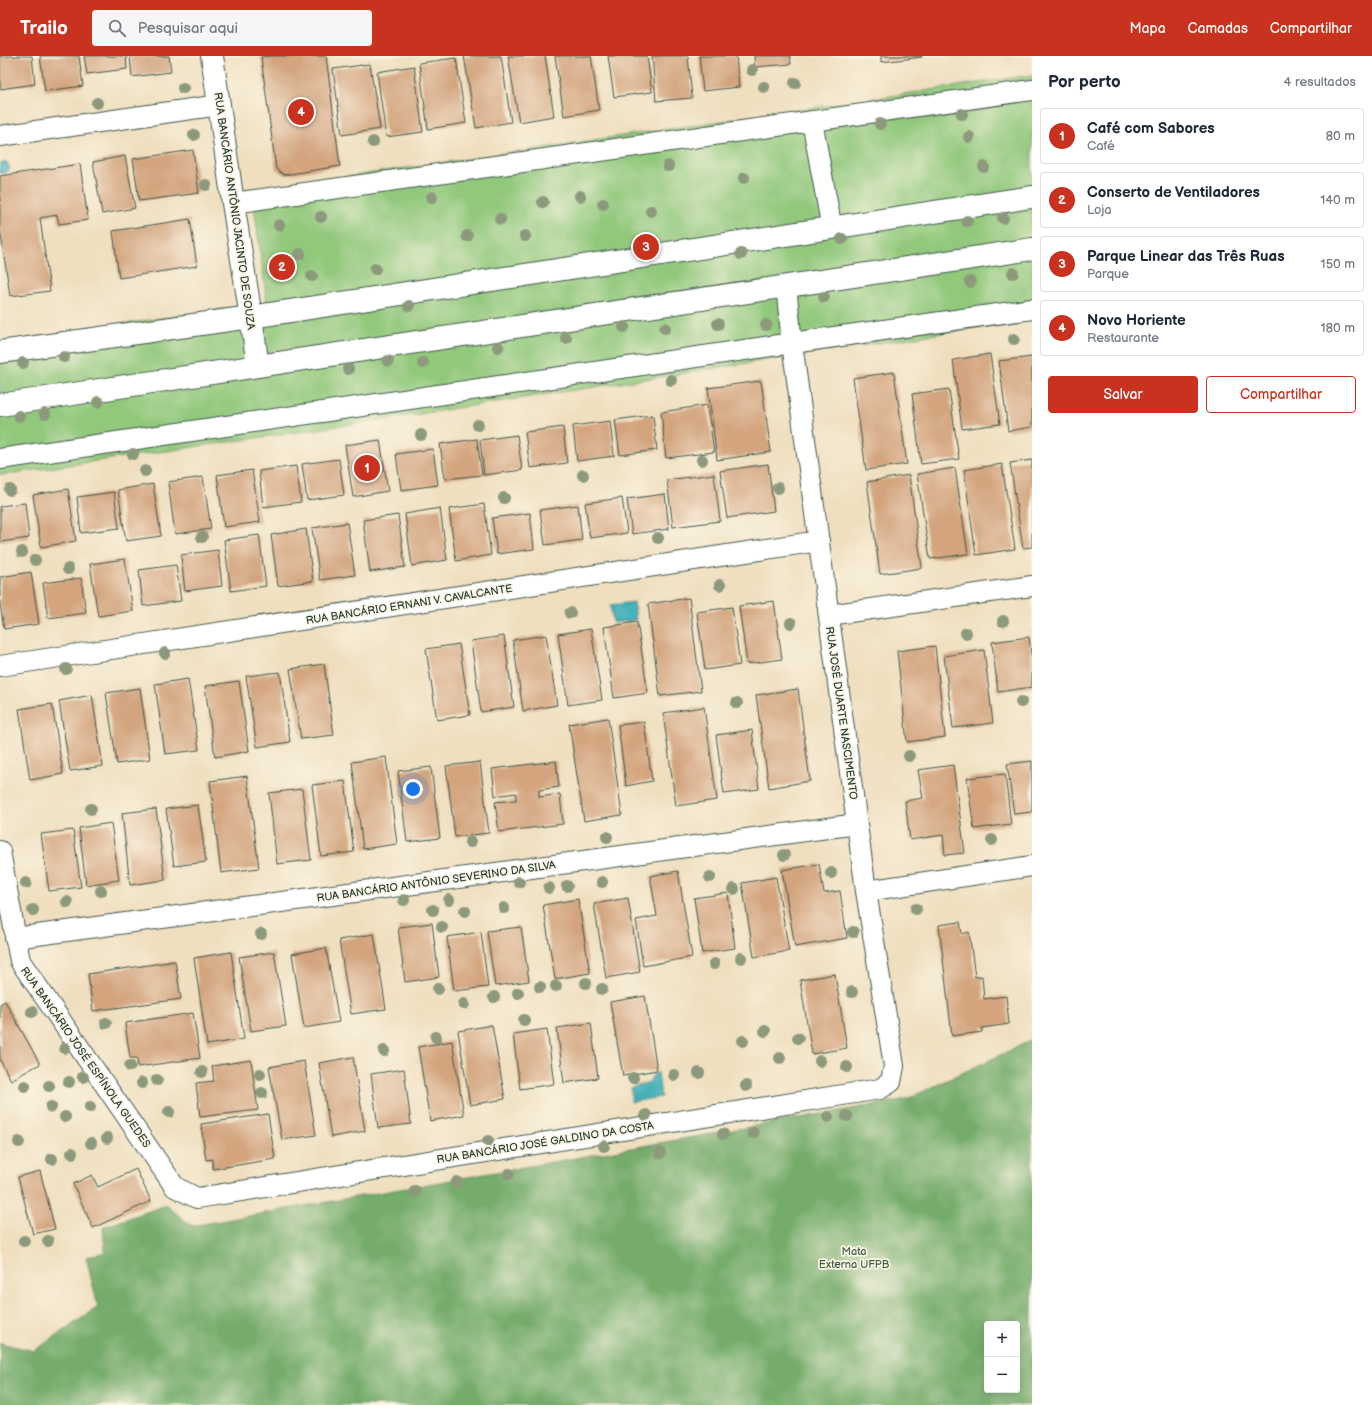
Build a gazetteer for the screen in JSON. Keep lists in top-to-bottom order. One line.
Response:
{"streets":{"main road":["RUA BANCÁRIO ANTÔNIO JACINTO DE SOUZA"],"street":["RUA BANCÁRIO ERNANI V. CAVALCANTE","RUA JOSÉ DUARTE NASCIMENTO","RUA BANCÁRIO ANTÔNIO SEVERINO DA SILVA","RUA BANCÁRIO JOSÉ ESPÍNOLA GUEDES","RUA BANCÁRIO JOSÉ GALDINO DA COSTA"]},"crossings":[["RUA BANCÁRIO ERNANI V. CAVALCANTE","RUA JOSÉ DUARTE NASCIMENTO"],["RUA JOSÉ DUARTE NASCIMENTO","RUA BANCÁRIO ANTÔNIO SEVERINO DA SILVA"],["RUA JOSÉ DUARTE NASCIMENTO","RUA BANCÁRIO JOSÉ GALDINO DA COSTA"],["RUA BANCÁRIO ANTÔNIO SEVERINO DA SILVA","RUA BANCÁRIO JOSÉ ESPÍNOLA GUEDES"],["RUA BANCÁRIO JOSÉ ESPÍNOLA GUEDES","RUA BANCÁRIO JOSÉ GALDINO DA COSTA"]],"parks":["Mata Externa UFPB"],"page":{"header":"Trailo","search":"Pesquisar aqui","nav":["Mapa","Camadas","Compartilhar"],"heading":["Por perto","4 resultados"],"pins":["4","3","2","1"],"list":[{"mark":"1","name":"Café com Sabores","note":"Café","value":"80 m"},{"mark":"2","name":"Conserto de Ventiladores","note":"Loja","value":"140 m"},{"mark":"3","name":"Parque Linear das Três Ruas","note":"Parque","value":"150 m"},{"mark":"4","name":"Novo Horiente","note":"Restaurante","value":"180 m"}],"buttons":["Salvar","Compartilhar"],"map_buttons":["+","−"]}}
